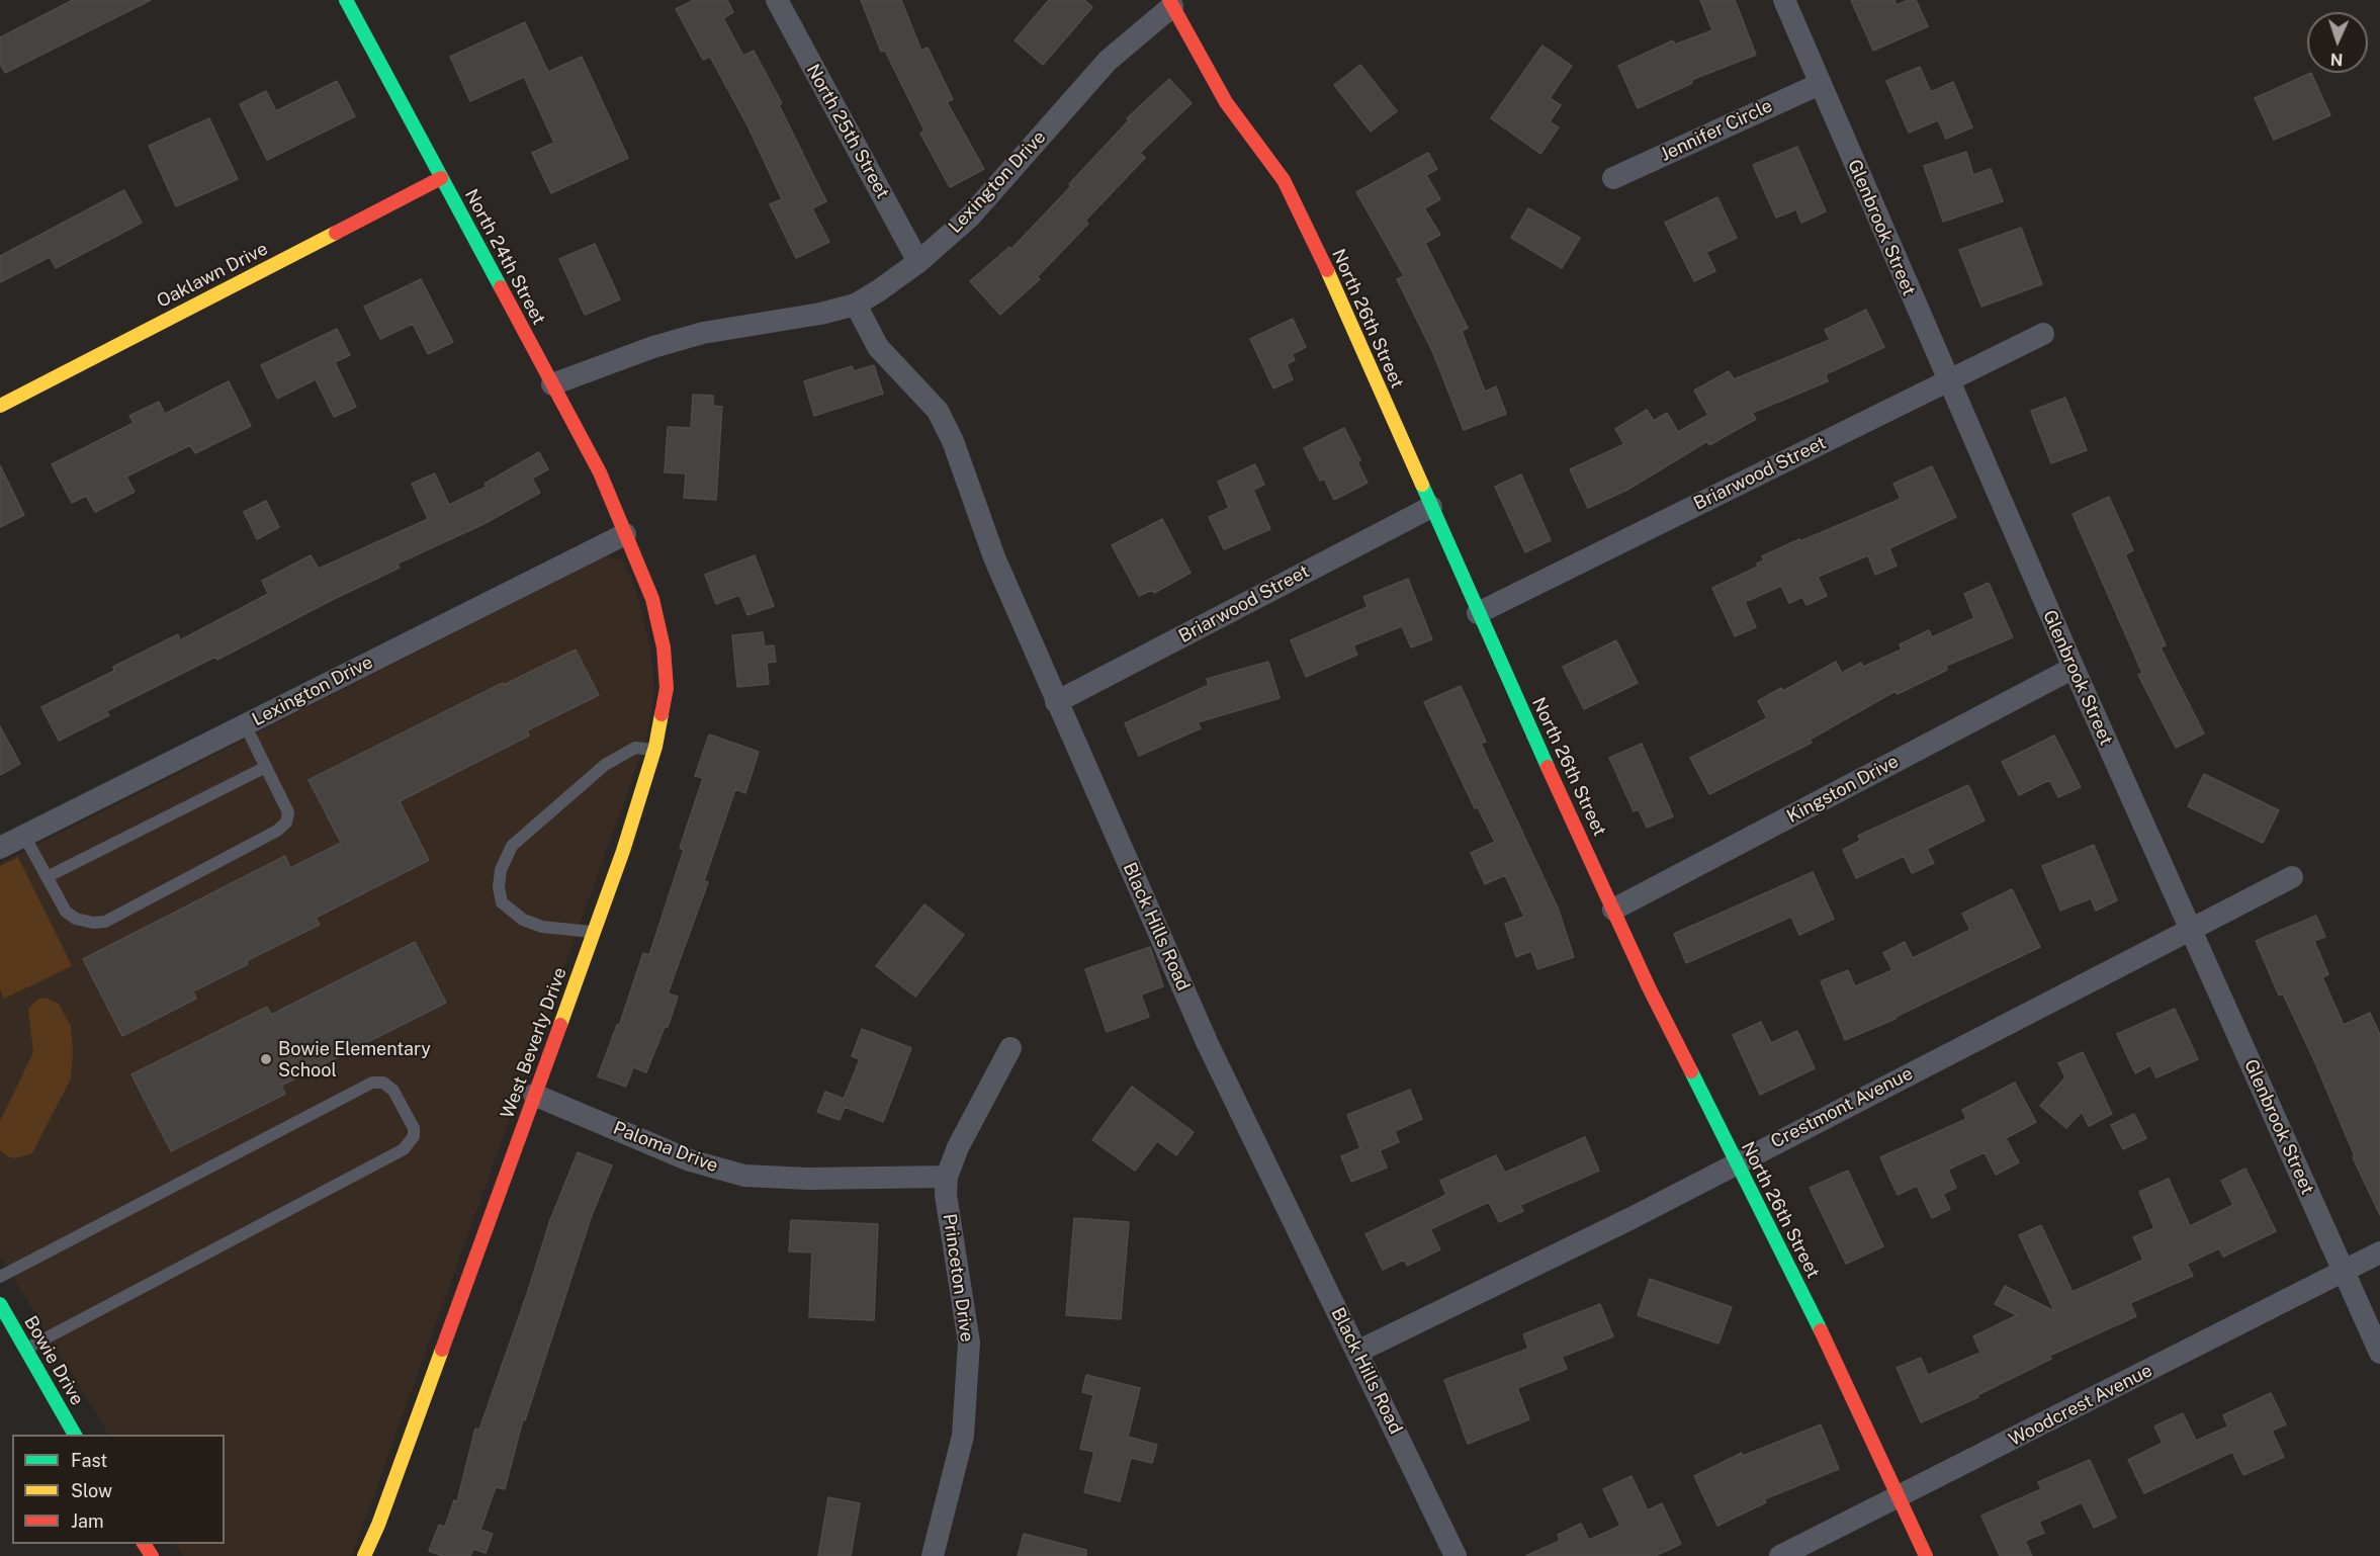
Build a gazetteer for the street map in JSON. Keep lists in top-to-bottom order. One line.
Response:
{"streets":{"street":["Jennifer Circle","North 25th Street","Lexington Drive","Glenbrook Street","North 24th Street","Oaklawn Drive","North 26th Street","Briarwood Street","Kingston Drive","Black Hills Road","West Beverly Drive","Crestmont Avenue","Paloma Drive","Princeton Drive","Bowie Drive","Woodcrest Avenue"]},"crossings":[["Jennifer Circle","Glenbrook Street"],["North 25th Street","Lexington Drive"],["Lexington Drive","North 24th Street"],["Lexington Drive","North 26th Street"],["Lexington Drive","Black Hills Road"],["Lexington Drive","West Beverly Drive"],["Glenbrook Street","Briarwood Street"],["Glenbrook Street","Kingston Drive"],["Glenbrook Street","Crestmont Avenue"],["Glenbrook Street","Woodcrest Avenue"],["North 24th Street","Oaklawn Drive"],["North 24th Street","West Beverly Drive"],["North 26th Street","Briarwood Street"],["North 26th Street","Kingston Drive"],["North 26th Street","Crestmont Avenue"],["North 26th Street","Woodcrest Avenue"],["Briarwood Street","Black Hills Road"],["Black Hills Road","Crestmont Avenue"],["West Beverly Drive","Paloma Drive"],["Paloma Drive","Princeton Drive"]],"places":["Bowie Elementary School"],"legend":["Fast","Slow","Jam"],"north":"bottom"}
